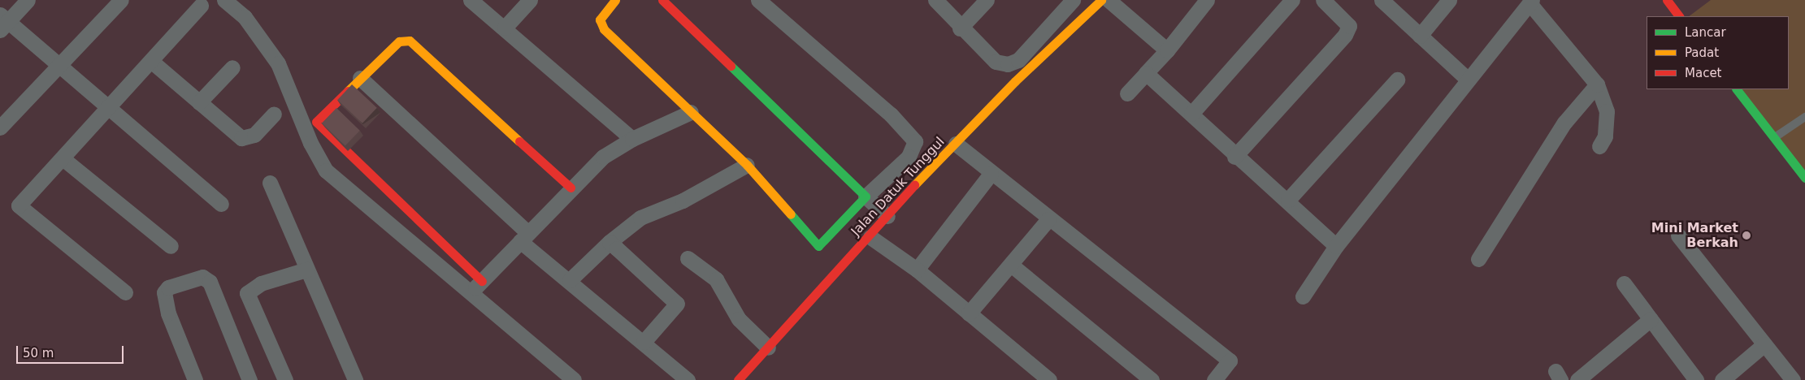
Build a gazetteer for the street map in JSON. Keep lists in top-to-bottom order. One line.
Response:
{"streets":{"street":["Jalan Datuk Tunggul"]},"places":["Mini Market Berkah"],"legend":["Lancar","Padat","Macet"],"scale_bar":"50 m"}
